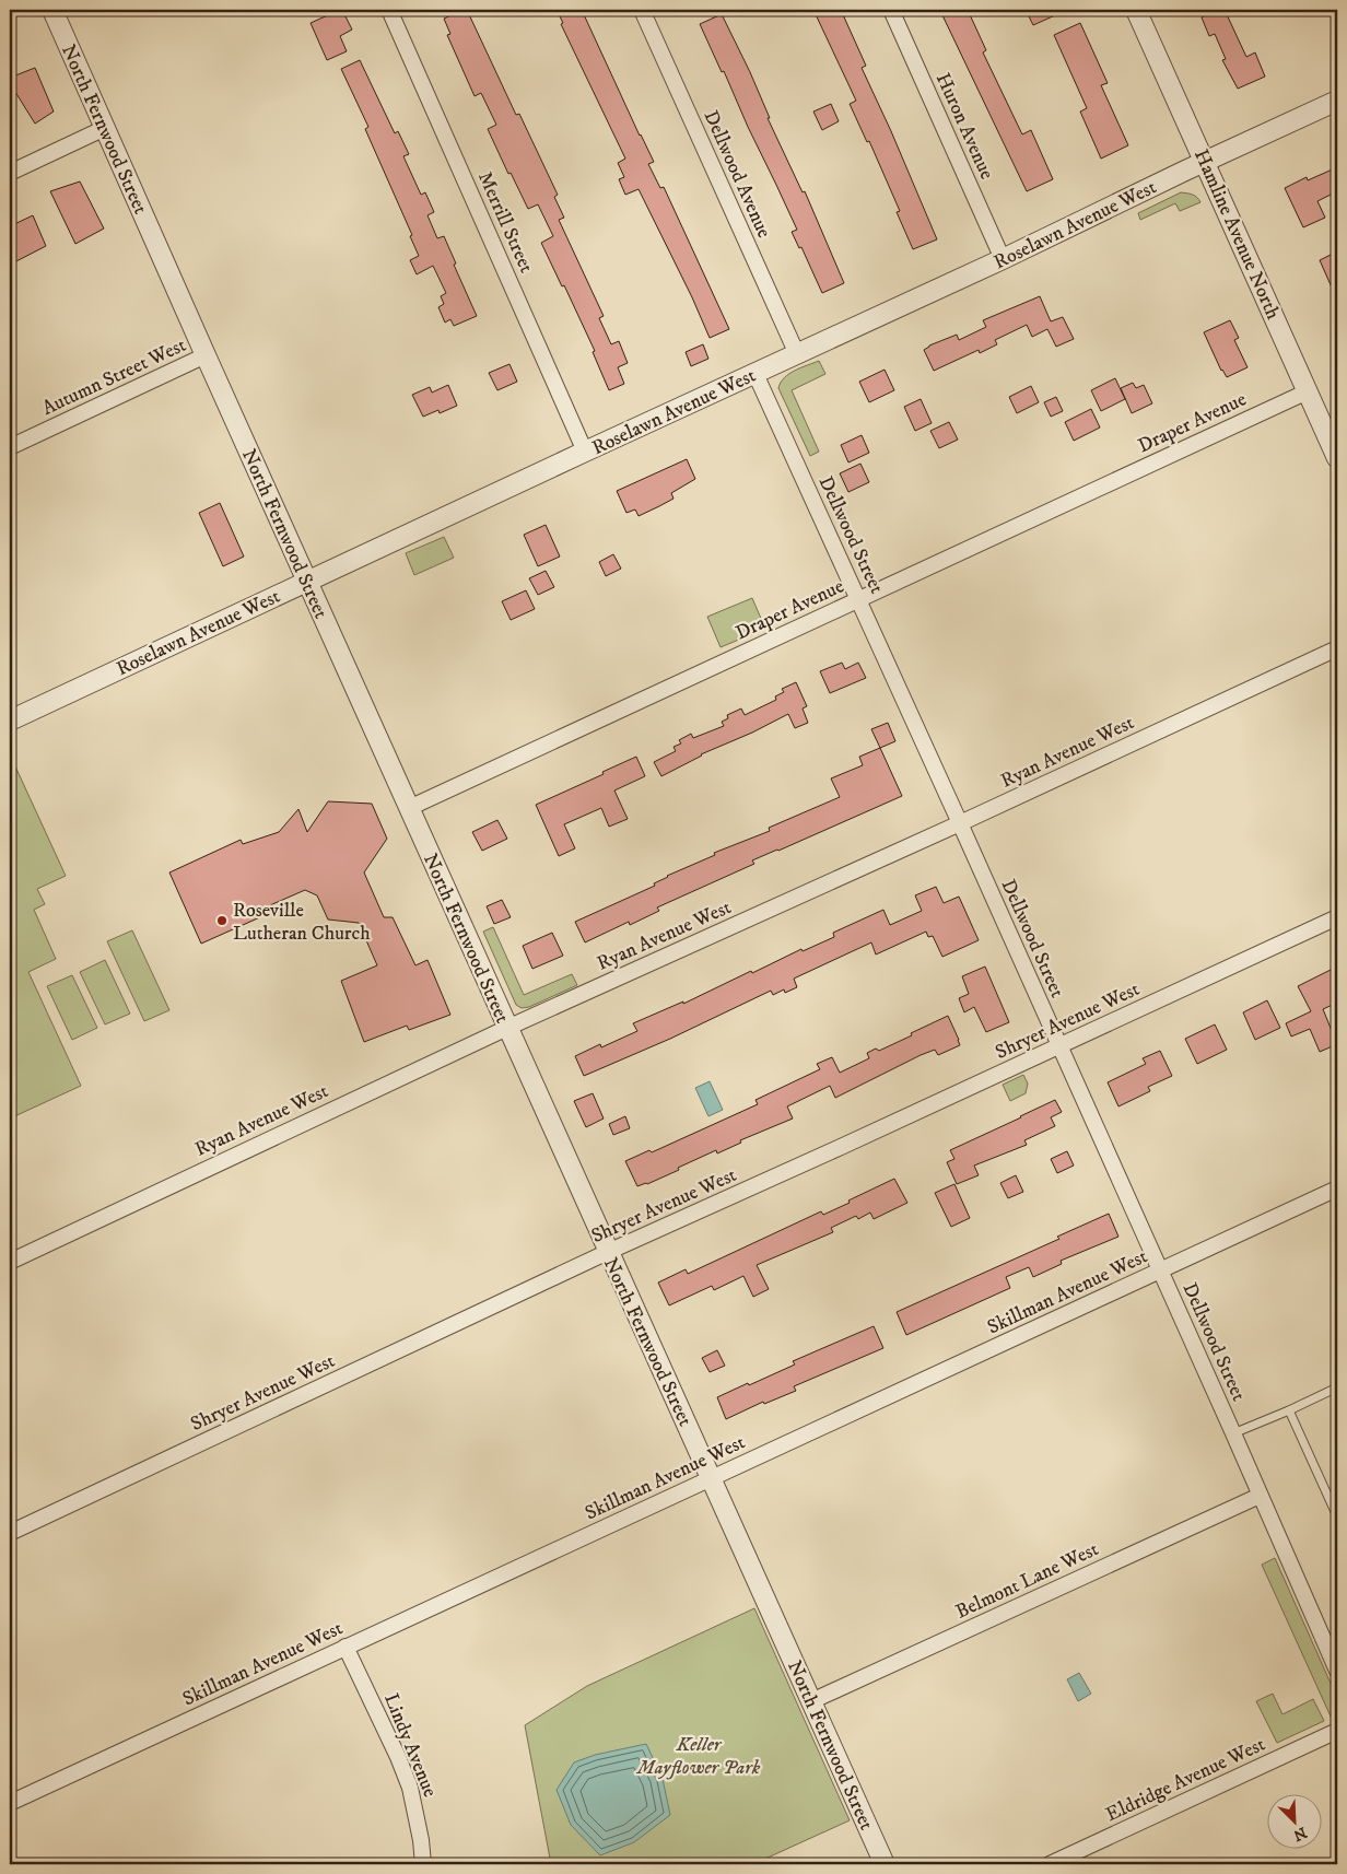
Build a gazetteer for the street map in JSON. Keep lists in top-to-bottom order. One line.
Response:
{"streets":{"street":["Huron Avenue","North Fernwood Street","Dellwood Avenue","Merrill Street","Roselawn Avenue West","Hamline Avenue North","Autumn Street West","Draper Avenue","Dellwood Street","Ryan Avenue West","Shryer Avenue West","Skillman Avenue West","Belmont Lane West","Lindy Avenue","Eldridge Avenue West"]},"crossings":[["Huron Avenue","Roselawn Avenue West"],["North Fernwood Street","Roselawn Avenue West"],["North Fernwood Street","Autumn Street West"],["North Fernwood Street","Draper Avenue"],["North Fernwood Street","Ryan Avenue West"],["North Fernwood Street","Shryer Avenue West"],["North Fernwood Street","Skillman Avenue West"],["North Fernwood Street","Belmont Lane West"],["Dellwood Avenue","Roselawn Avenue West"],["Merrill Street","Roselawn Avenue West"],["Roselawn Avenue West","Hamline Avenue North"],["Roselawn Avenue West","Dellwood Street"],["Hamline Avenue North","Draper Avenue"],["Draper Avenue","Dellwood Street"],["Dellwood Street","Ryan Avenue West"],["Dellwood Street","Shryer Avenue West"],["Dellwood Street","Skillman Avenue West"],["Dellwood Street","Belmont Lane West"],["Skillman Avenue West","Lindy Avenue"]],"parks":["Keller Mayflower Park"],"places":["Roseville Lutheran Church"],"north":"bottom right"}
